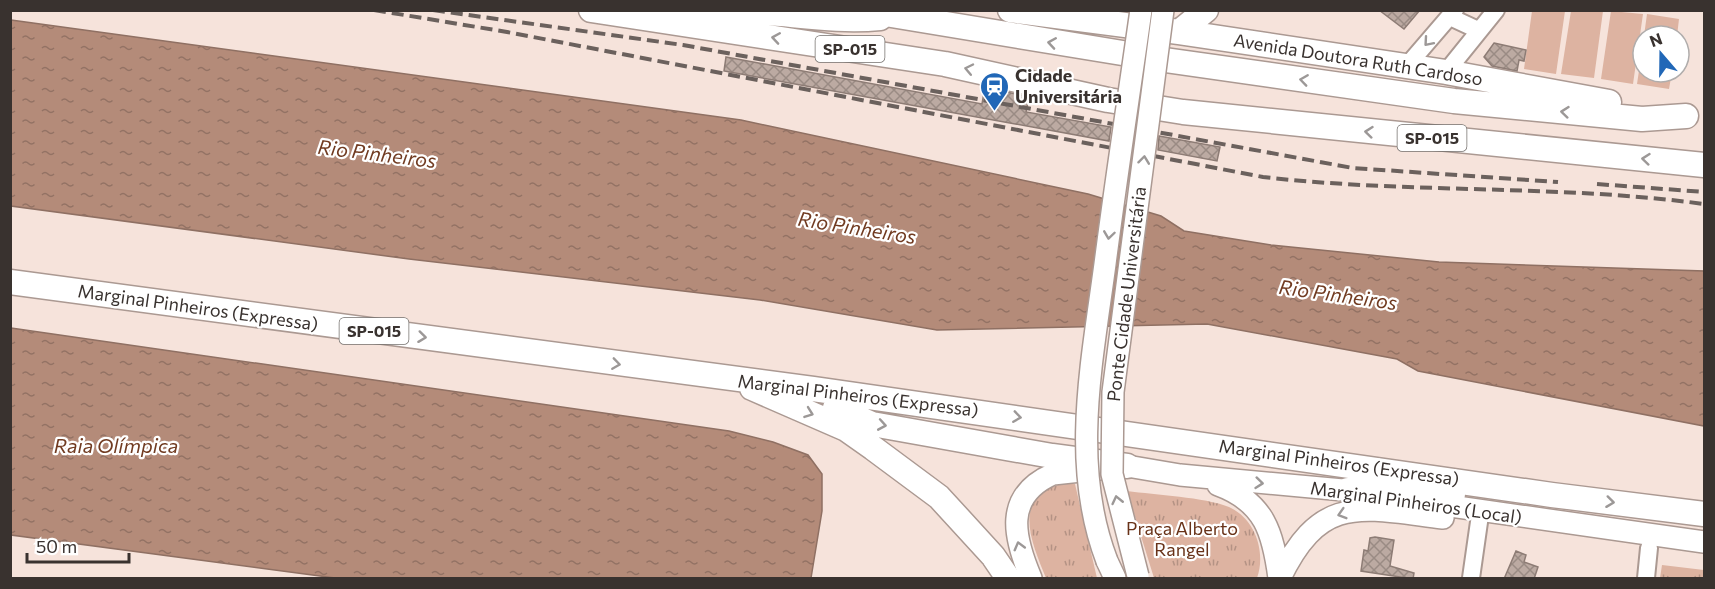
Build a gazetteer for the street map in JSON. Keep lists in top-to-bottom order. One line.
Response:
{"streets":{"highway":["SP-015","Avenida Doutora Ruth Cardoso","Marginal Pinheiros (Expressa)"],"main road":["Ponte Cidade Universitária","Marginal Pinheiros (Local)"]},"water":["Rio Pinheiros","Raia Olímpica"],"parks":["Praça Alberto Rangel"],"places":{"station":["Cidade Universitária"]},"scale_bar":"50 m","north":"top"}
